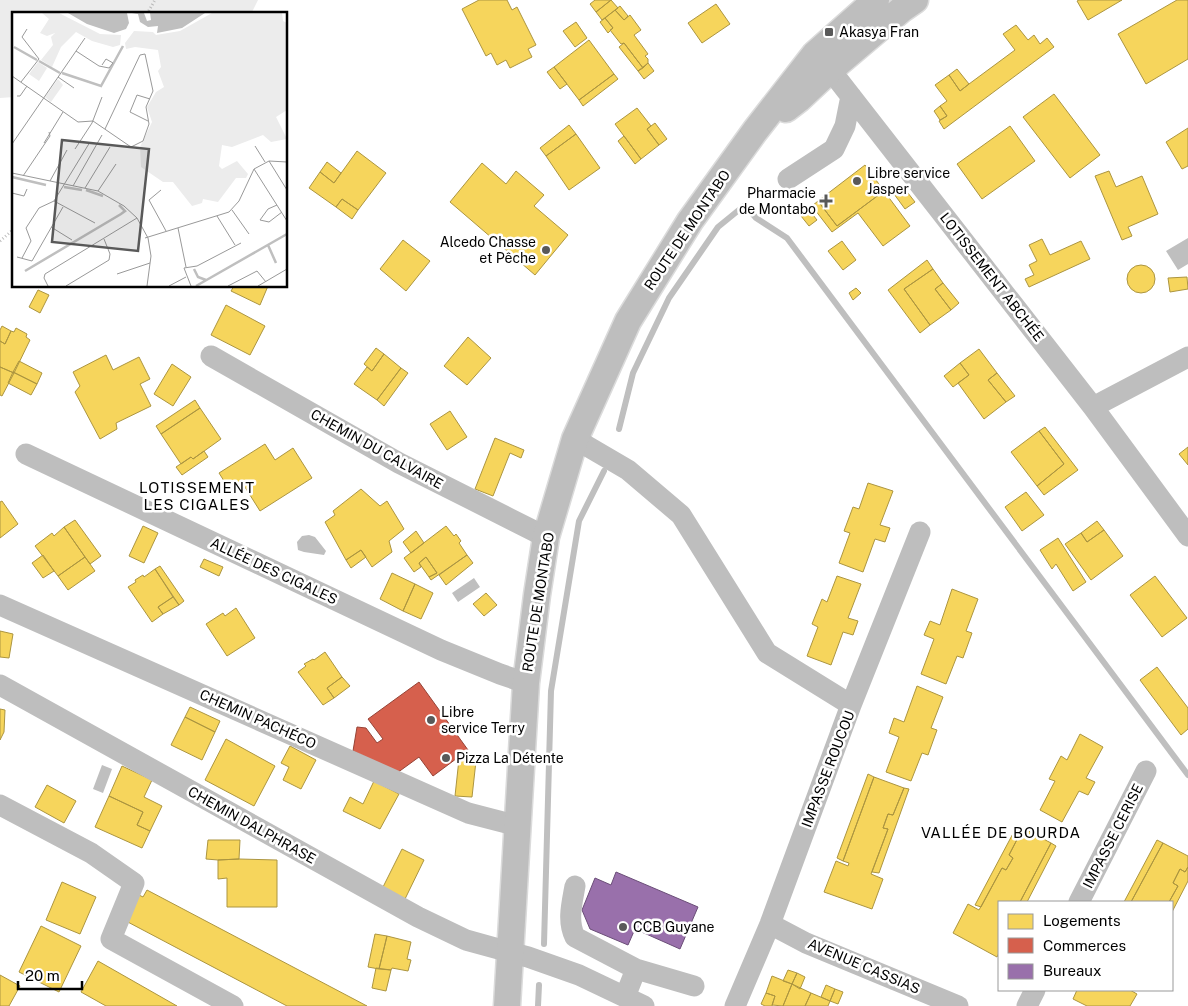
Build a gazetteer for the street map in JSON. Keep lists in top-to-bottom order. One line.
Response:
{"streets":{"main road":["ROUTE DE MONTABO"],"street":["LOTISSEMENT ABCHÉE","CHEMIN DU CALVAIRE","ALLÉE DES CIGALES","CHEMIN PACHÉCO","IMPASSE ROUCOU","CHEMIN DALPHRASE","IMPASSE CERISE","AVENUE CASSIAS"]},"crossings":[["ROUTE DE MONTABO","LOTISSEMENT ABCHÉE"],["ROUTE DE MONTABO","CHEMIN DU CALVAIRE"],["ROUTE DE MONTABO","ALLÉE DES CIGALES"],["ROUTE DE MONTABO","CHEMIN PACHÉCO"],["ROUTE DE MONTABO","CHEMIN DALPHRASE"],["IMPASSE ROUCOU","AVENUE CASSIAS"]],"districts":["LOTISSEMENT LES CIGALES","VALLÉE DE BOURDA"],"places":{"transit":["Akasya Fran"],"other":["Libre service Jasper","Alcedo Chasse et Pêche","Libre service Terry","Pizza La Détente","CCB Guyane"],"health":["Pharmacie de Montabo"]},"legend":["Logements","Commerces","Bureaux"],"scale_bar":"20 m"}
